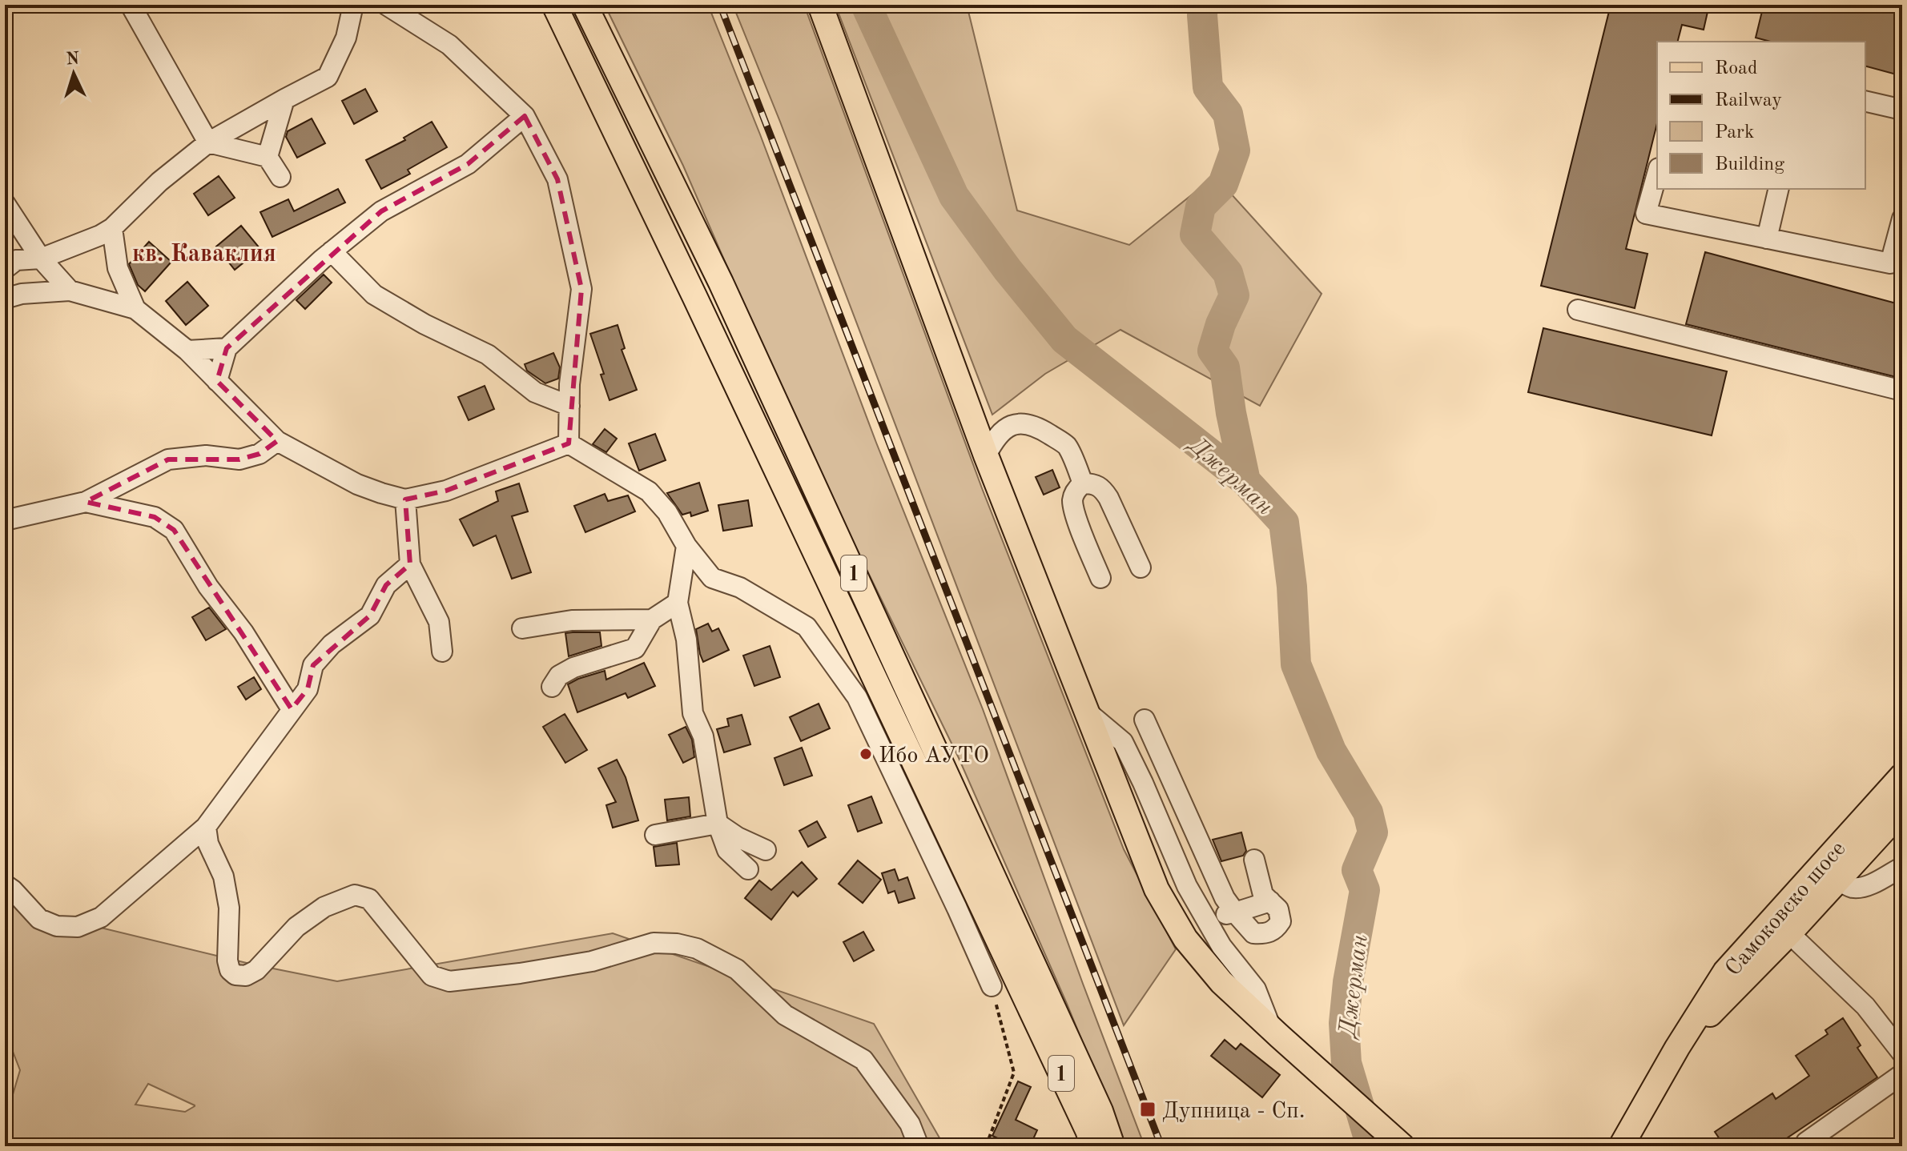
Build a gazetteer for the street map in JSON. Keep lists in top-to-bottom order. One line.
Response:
{"streets":{"main road":["1","Самоковско шосе"]},"districts":["кв. Каваклия"],"water":["Джерман"],"places":{"other":["Ибо АУТО"],"transit":["Дупница - Сп."]},"legend":["Road","Railway","Park","Building"],"north":"top"}
